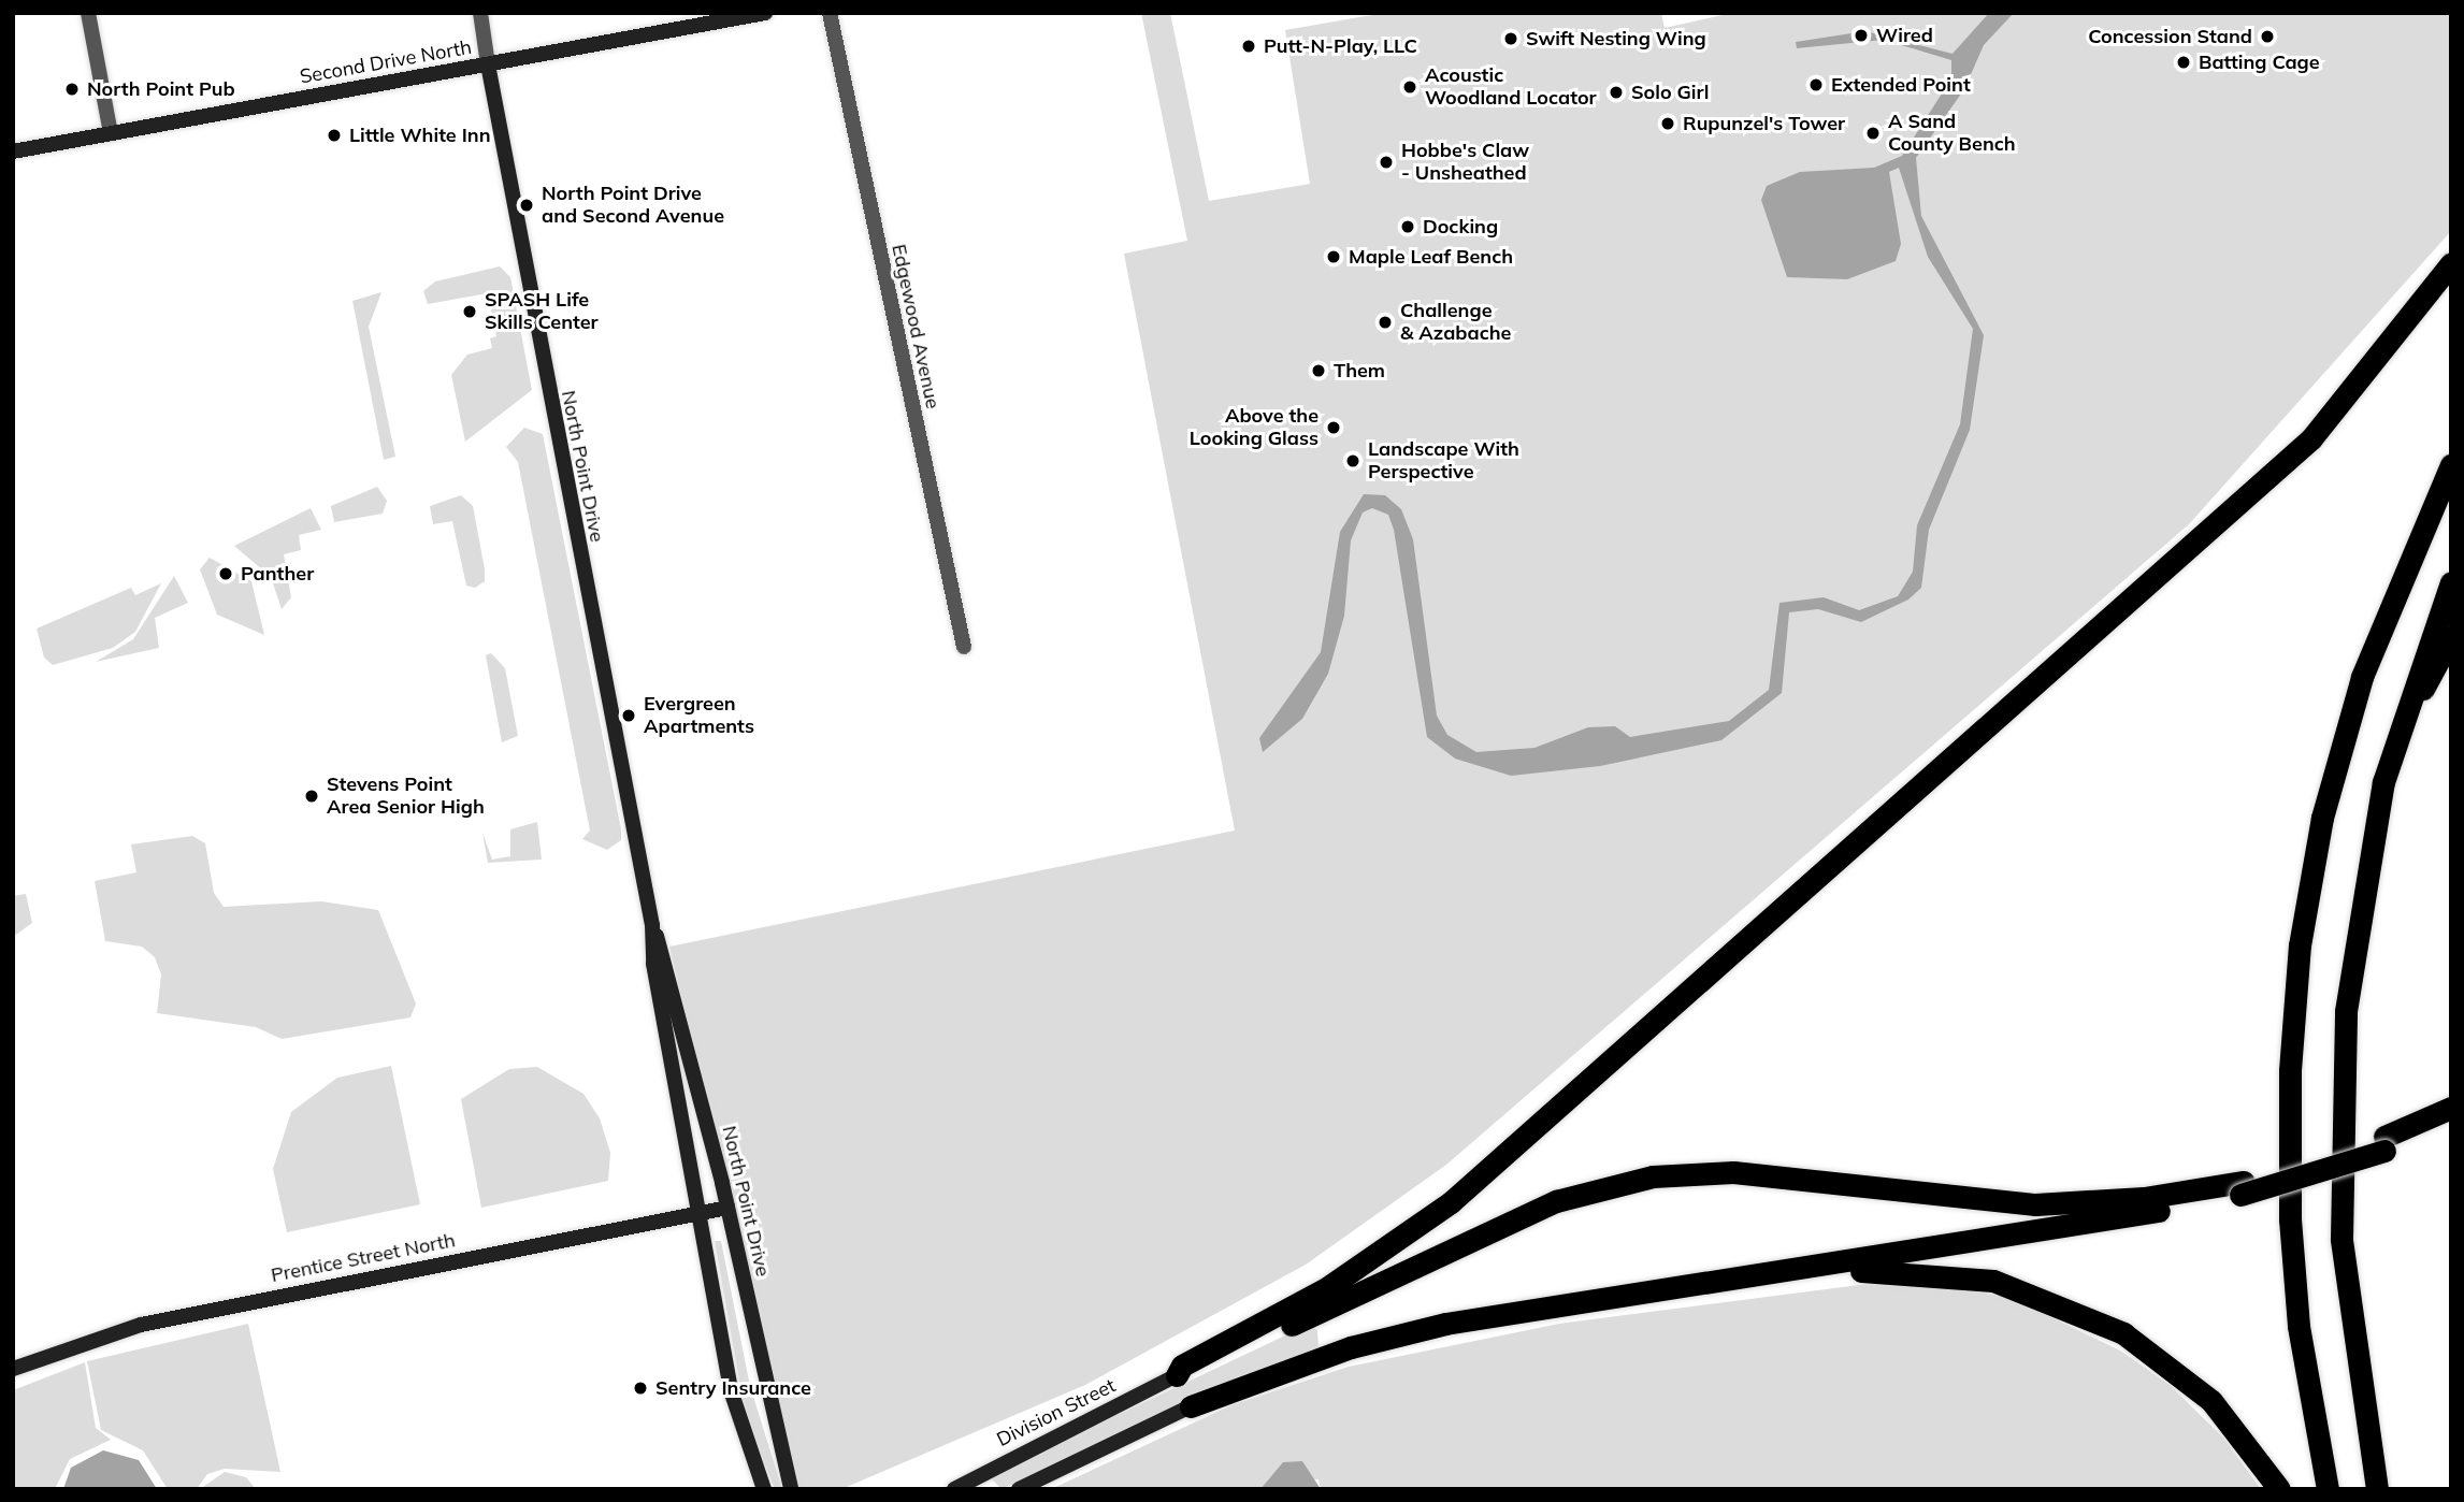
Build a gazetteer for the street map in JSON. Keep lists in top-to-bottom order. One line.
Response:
{"streets":{"street":["Second Drive North","Edgewood Avenue","North Point Drive","Prentice Street North","Division Street"]},"crossings":[["Second Drive North","North Point Drive"],["North Point Drive","Prentice Street North"]],"places":["Wired","Concession Stand","Swift Nesting Wing","Putt-N-Play, LLC","Batting Cage","Extended Point","Acoustic Woodland Locator","North Point Pub","Solo Girl","Rupunzel's Tower","A Sand County Bench","Little White Inn","Hobbe's Claw - Unsheathed","North Point Drive and Second Avenue","Docking","Maple Leaf Bench","SPASH Life Skills Center","Challenge & Azabache","Them","Above the Looking Glass","Landscape With Perspective","Panther","Evergreen Apartments","Stevens Point Area Senior High","Sentry Insurance"]}
